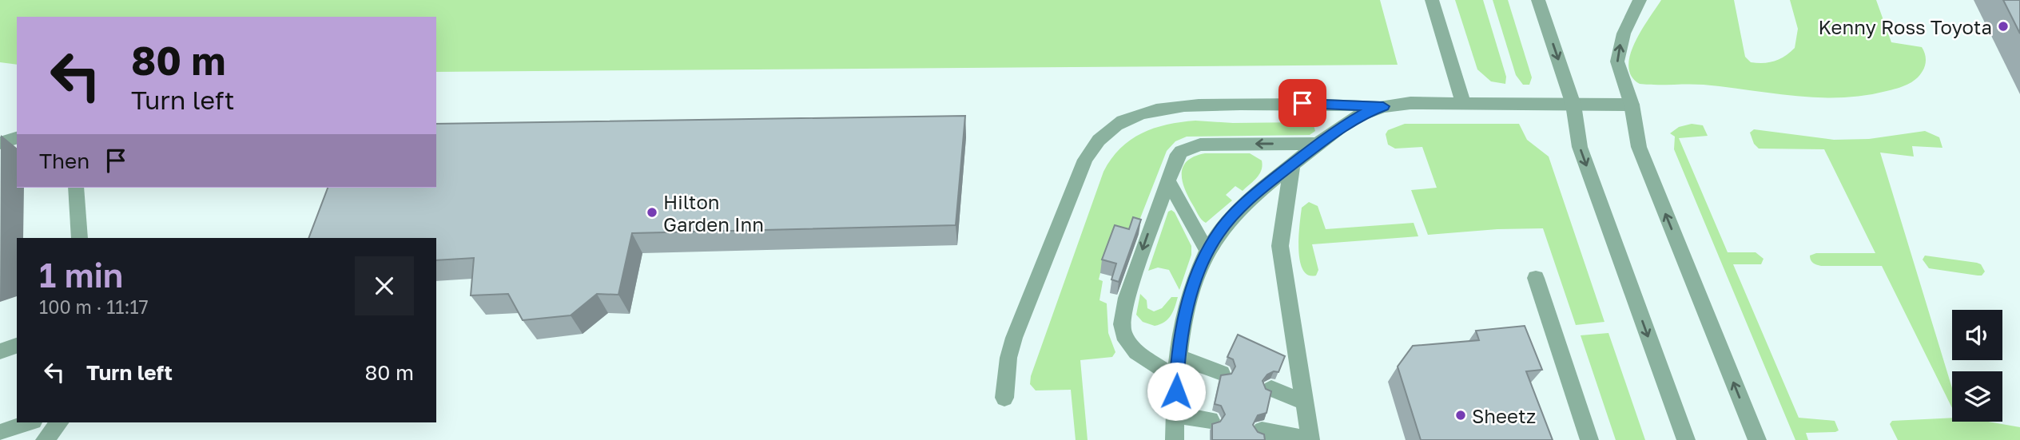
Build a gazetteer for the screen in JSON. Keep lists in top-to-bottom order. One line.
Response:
{"places":["Kenny Ross Toyota","Hilton Garden Inn","Sheetz"],"page":{"turn":["80 m","Turn left"],"then":"Then","heading":["1 min","100 m · 11:17"],"list":[{"name":"Turn left","value":"80 m"}]}}
